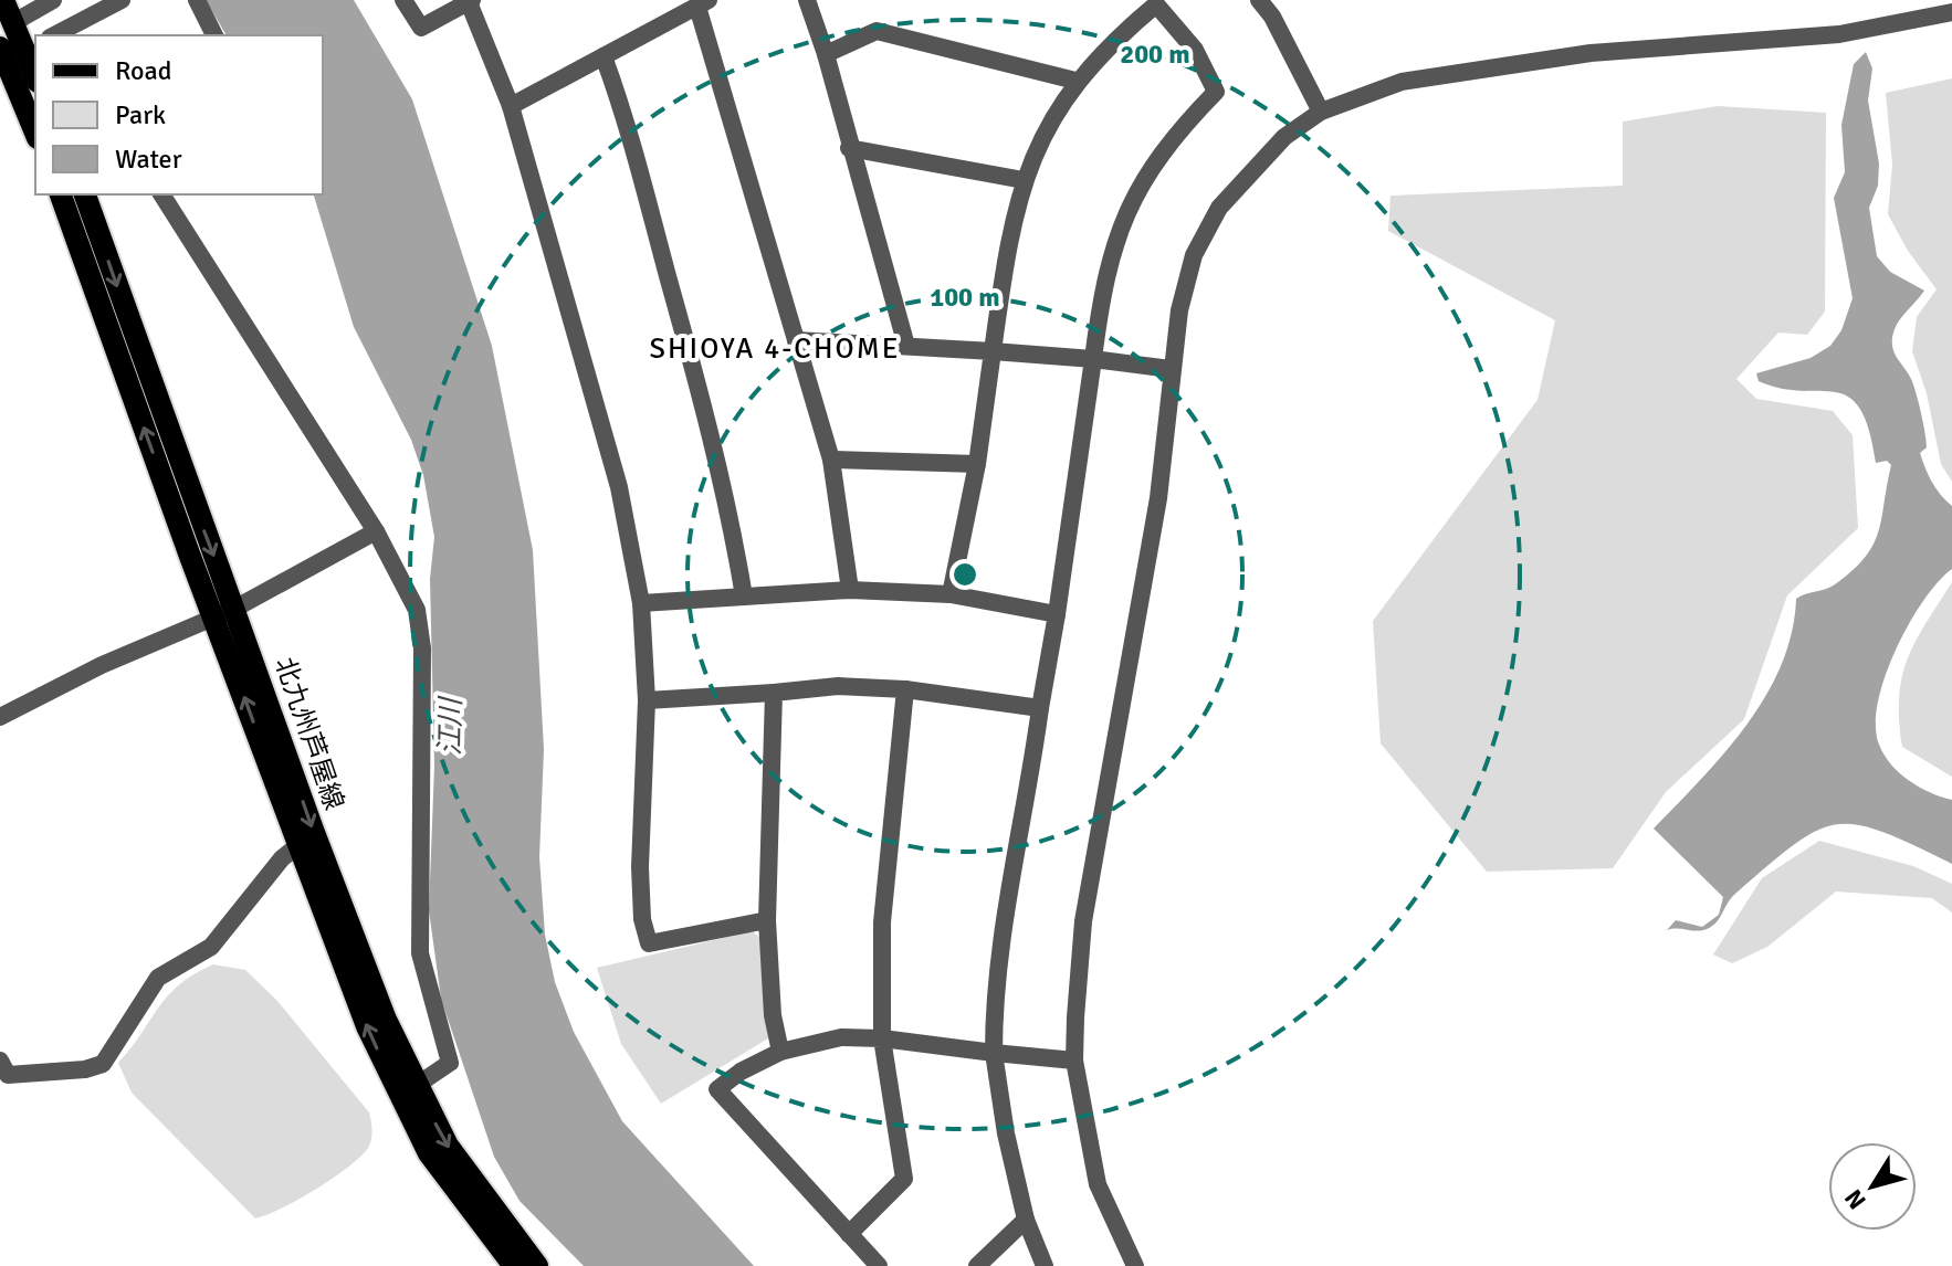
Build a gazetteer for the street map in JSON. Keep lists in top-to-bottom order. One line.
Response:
{"streets":{"main road":["北九州芦屋線"]},"districts":["SHIOYA 4-CHOME"],"water":["江川"],"legend":["Road","Park","Water"],"north":"bottom left","rings":["200 m","100 m"]}
